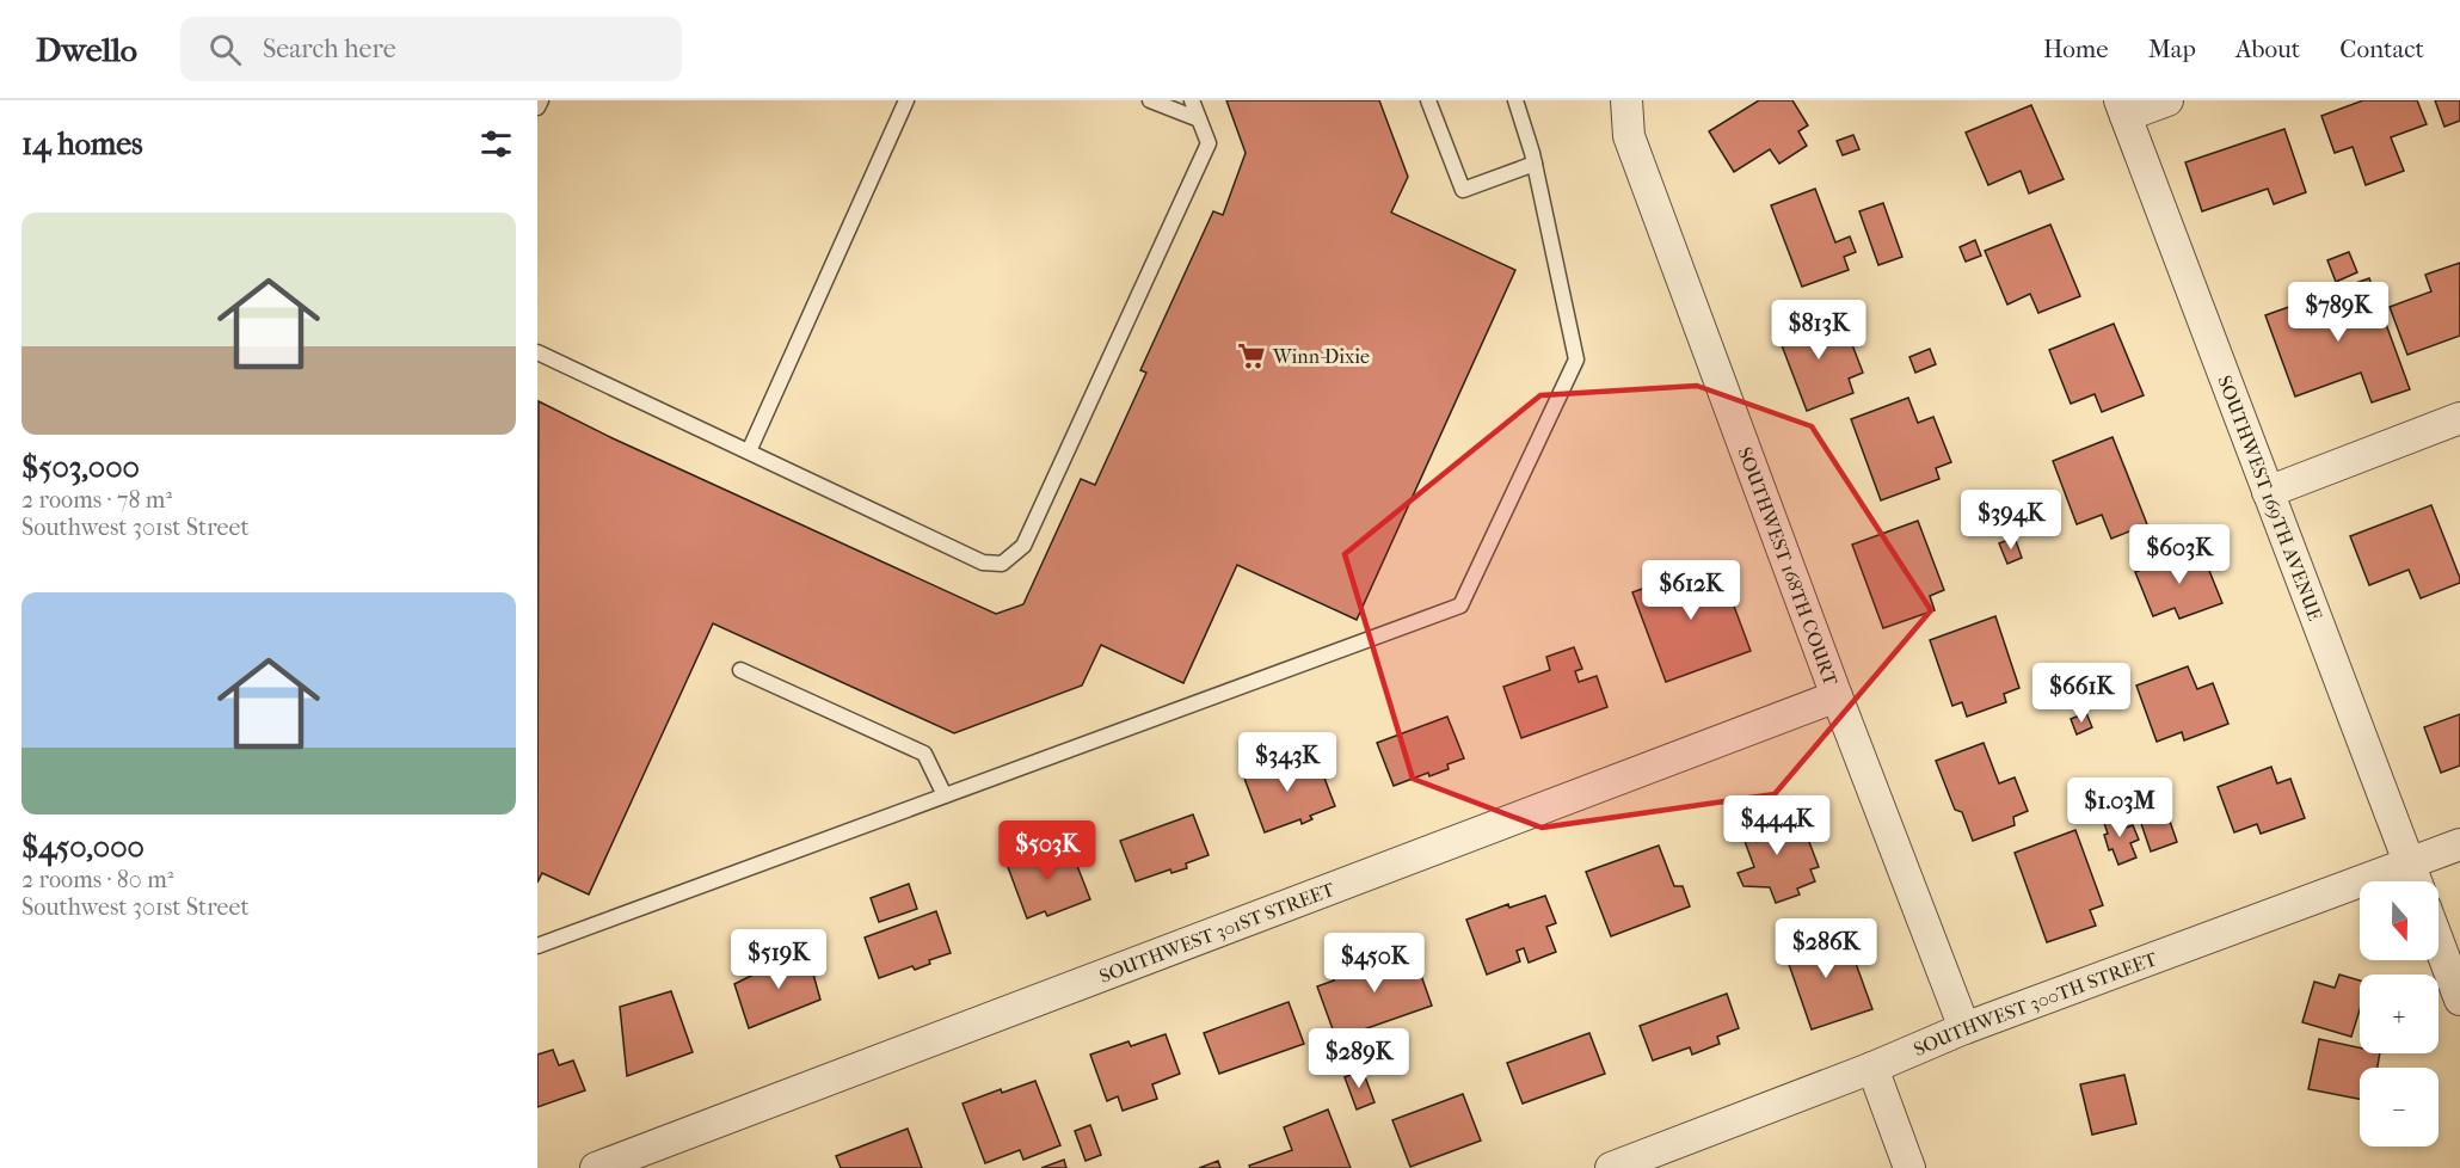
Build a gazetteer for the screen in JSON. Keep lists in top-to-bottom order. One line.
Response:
{"streets":{"street":["SOUTHWEST 169TH AVENUE","SOUTHWEST 168TH COURT","SOUTHWEST 301ST STREET","SOUTHWEST 300TH STREET"]},"crossings":[["SOUTHWEST 169TH AVENUE","SOUTHWEST 300TH STREET"],["SOUTHWEST 168TH COURT","SOUTHWEST 301ST STREET"],["SOUTHWEST 168TH COURT","SOUTHWEST 300TH STREET"]],"places":{"supermarket":["Winn-Dixie"]},"north":"bottom","page":{"header":"Dwello","search":"Search here","nav":["Home","Map","About","Contact"],"heading":"14 homes","list":[{"name":"$503,000","note":"2 rooms · 78 m² · Southwest 301st Street"},{"name":"$450,000","note":"2 rooms · 80 m² · Southwest 301st Street"}],"price":["$789K","$813K","$394K","$603K","$612K","$661K","$343K","$1.03M","$444K","$503K","$286K","$519K","$450K","$289K"],"map_buttons":["+","−"]}}
